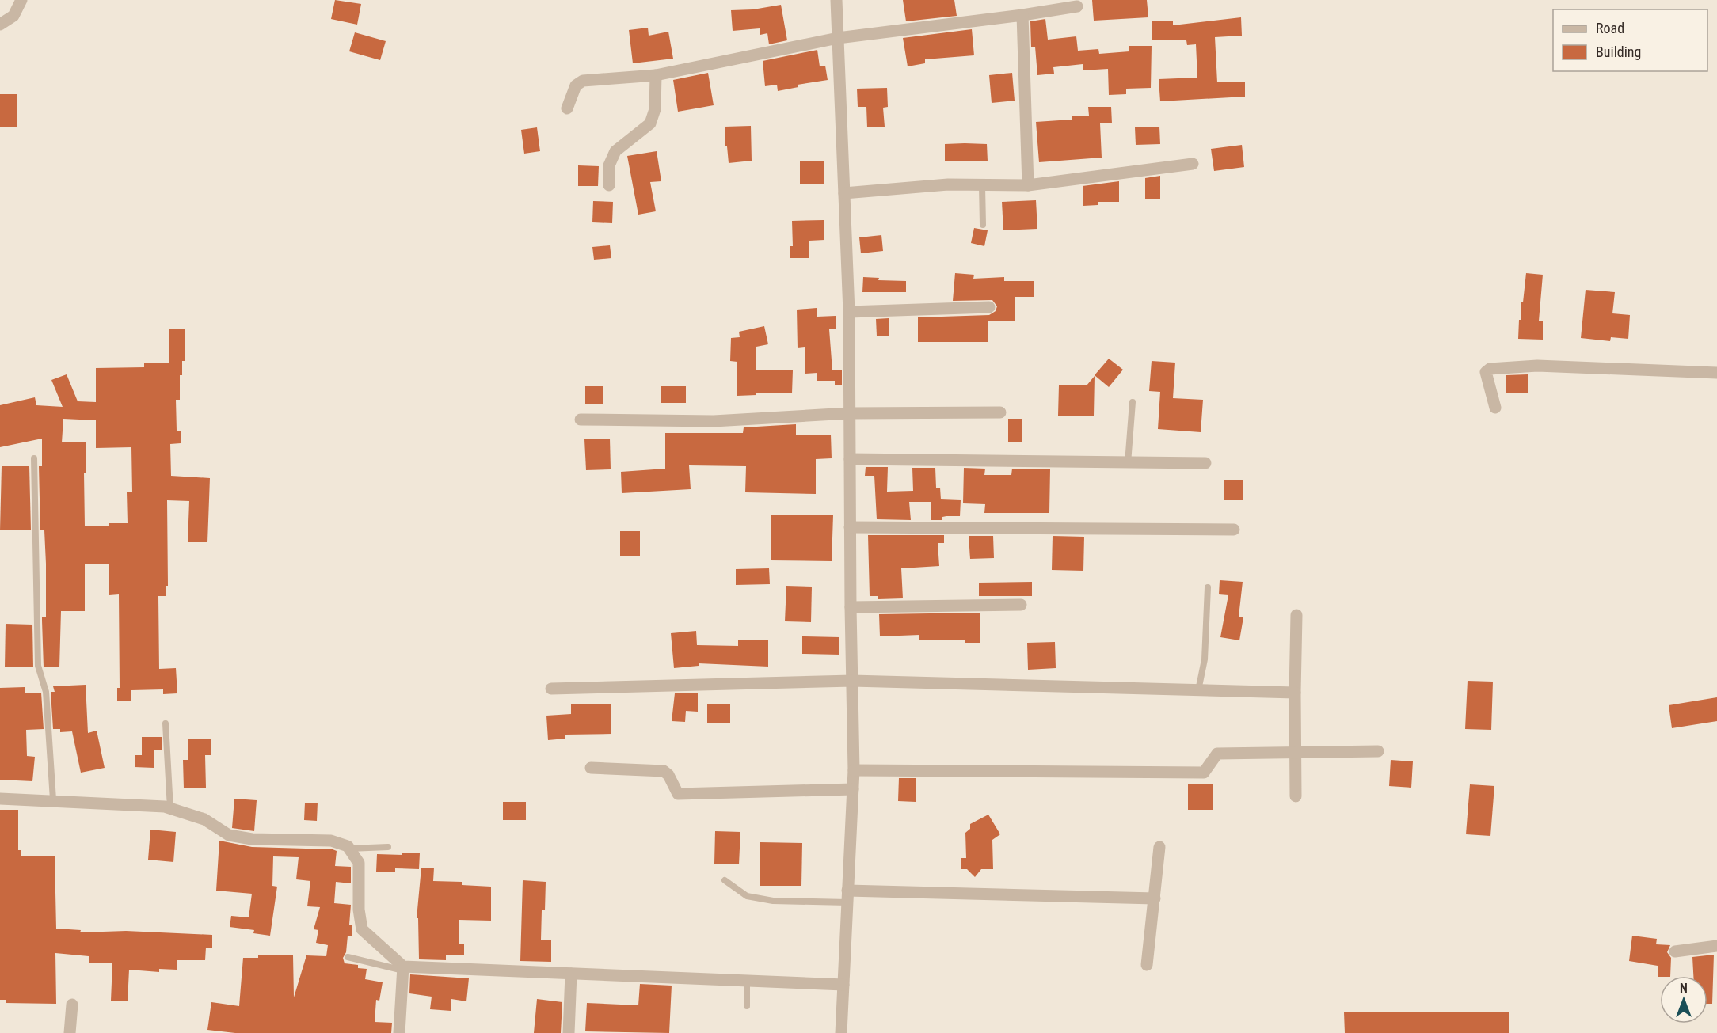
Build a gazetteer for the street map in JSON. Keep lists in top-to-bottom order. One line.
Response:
{"legend":["Road","Building"],"north":"top"}
